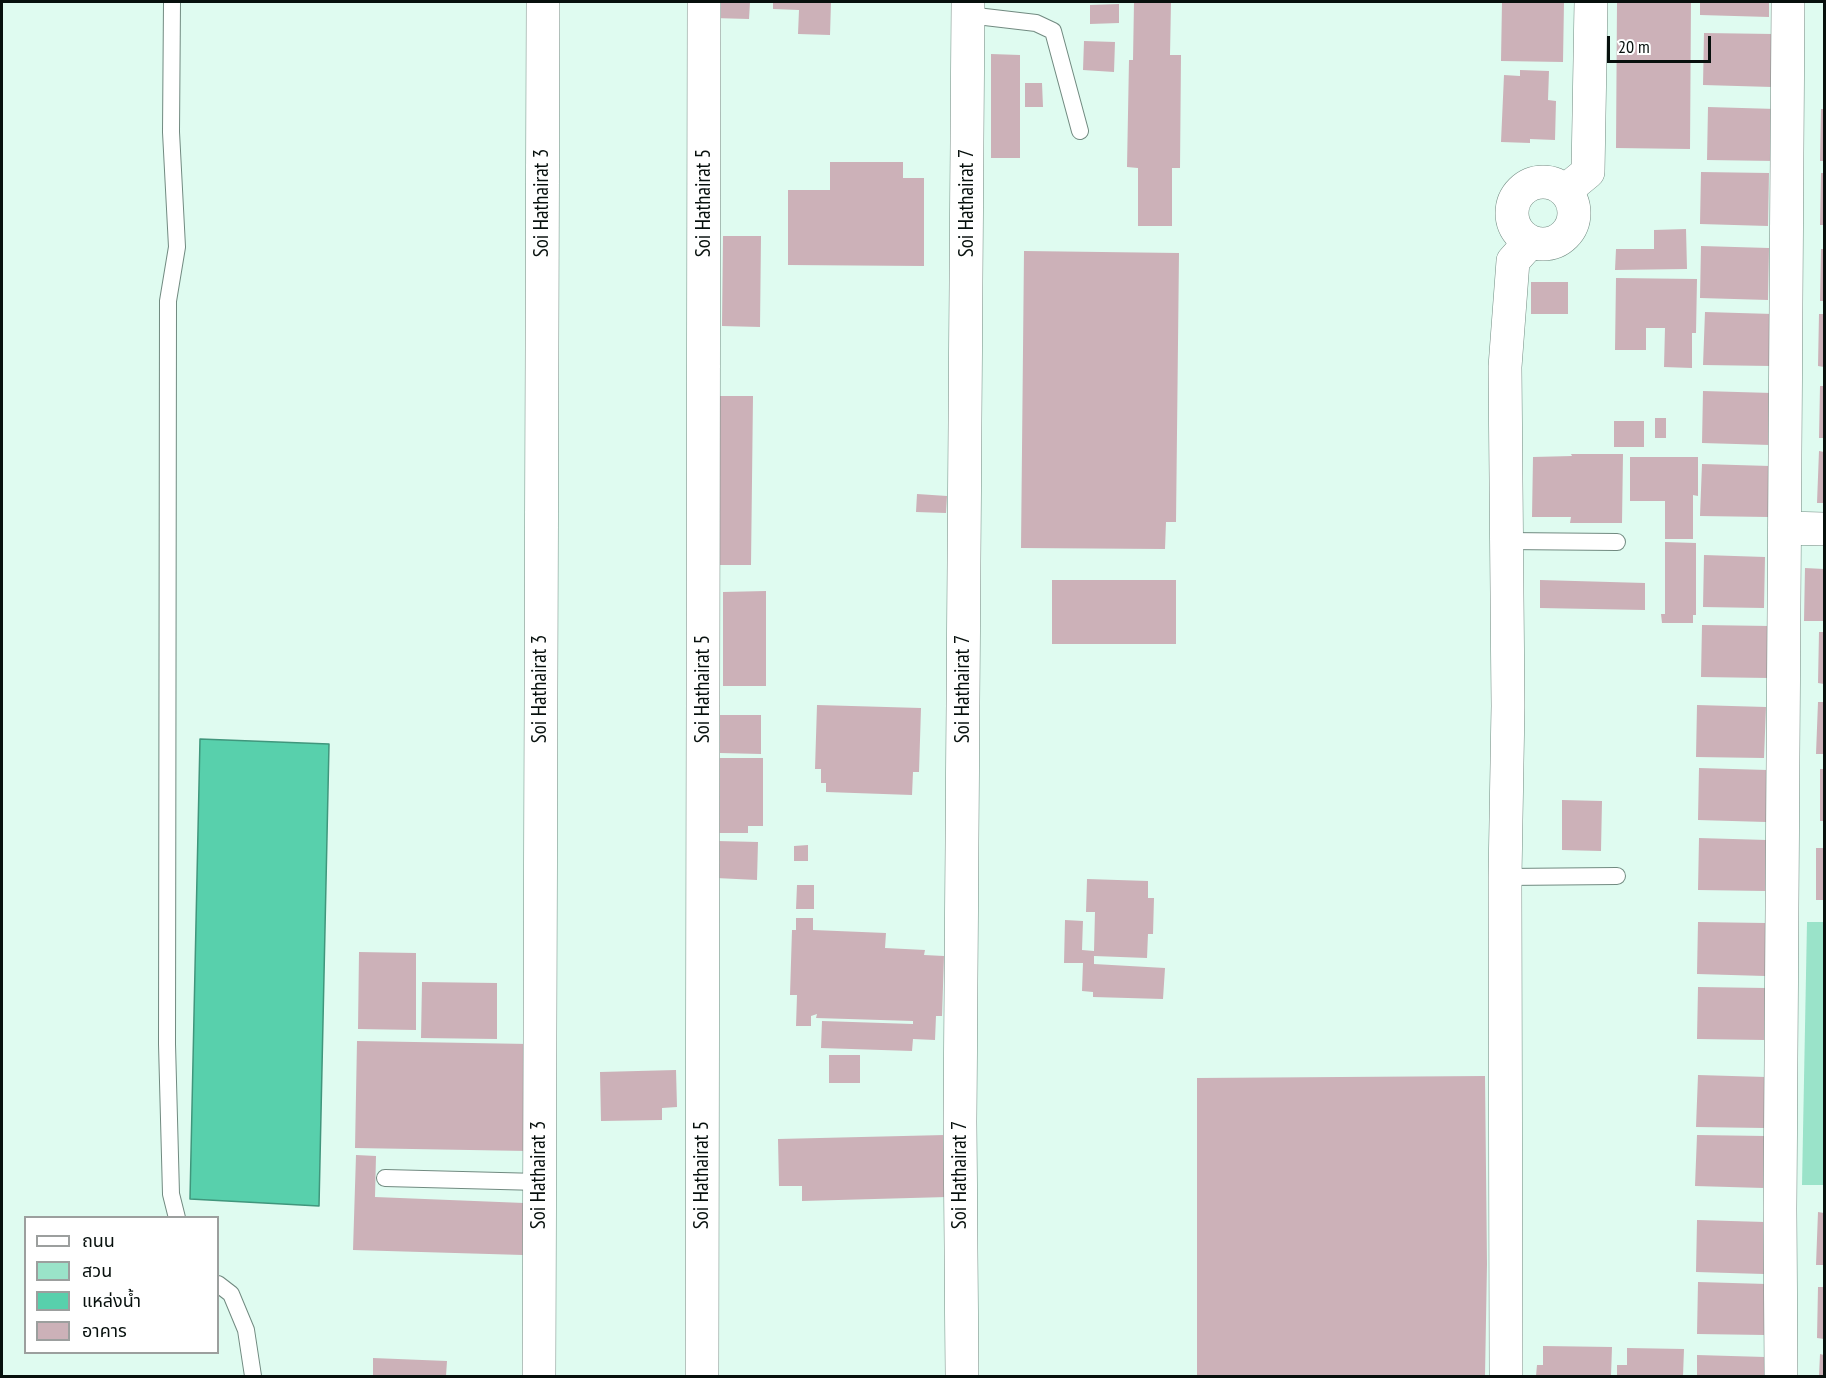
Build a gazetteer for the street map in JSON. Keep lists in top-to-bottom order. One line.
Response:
{"streets":{"street":["Soi Hathairat 3","Soi Hathairat 5","Soi Hathairat 7"]},"legend":["ถนน","สวน","แหล่งน้ำ","อาคาร"],"scale_bar":"20 m"}
